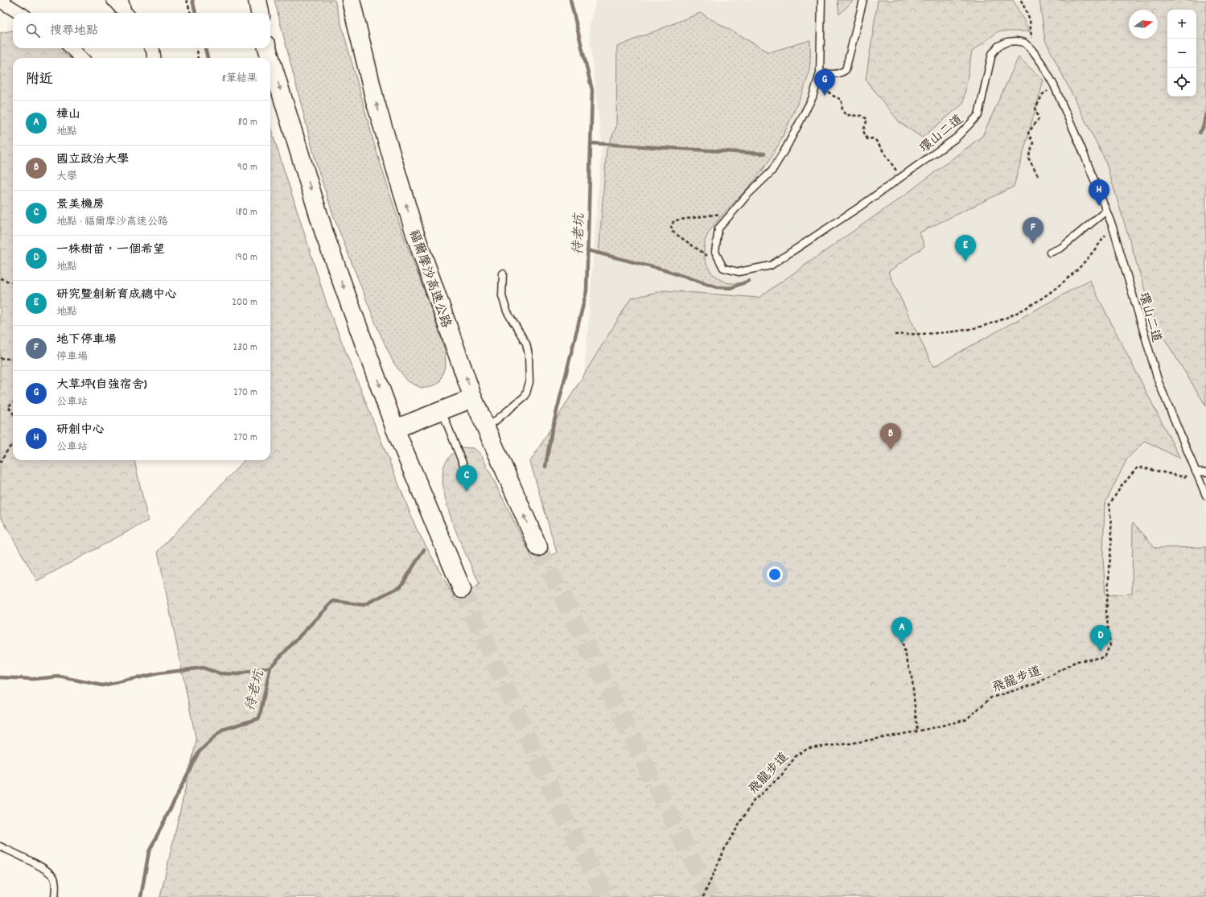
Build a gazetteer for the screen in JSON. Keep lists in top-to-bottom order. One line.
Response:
{"streets":{"highway":["福爾摩沙高速公路"],"lane":["環山二道"],"path":["飛龍步道"]},"crossings":[["環山二道","飛龍步道"]],"water":["待老坑"],"north":"right","page":{"map_buttons":["+","−"],"search":"搜尋地點","heading":["附近","8筆結果"],"pins":["G","H","F","E","B","C","A","D"],"list":[{"mark":"A","name":"樟山","note":"地點","value":"80 m"},{"mark":"B","name":"國立政治大學","note":"大學","value":"90 m"},{"mark":"C","name":"景美機房","note":"地點 · 福爾摩沙高速公路","value":"180 m"},{"mark":"D","name":"一株樹苗，一個希望","note":"地點","value":"190 m"},{"mark":"E","name":"研究暨創新育成總中心","note":"地點","value":"200 m"},{"mark":"F","name":"地下停車場","note":"停車場","value":"230 m"},{"mark":"G","name":"大草坪(自強宿舍)","note":"公車站","value":"270 m"},{"mark":"H","name":"研創中心","note":"公車站","value":"270 m"}]}}
